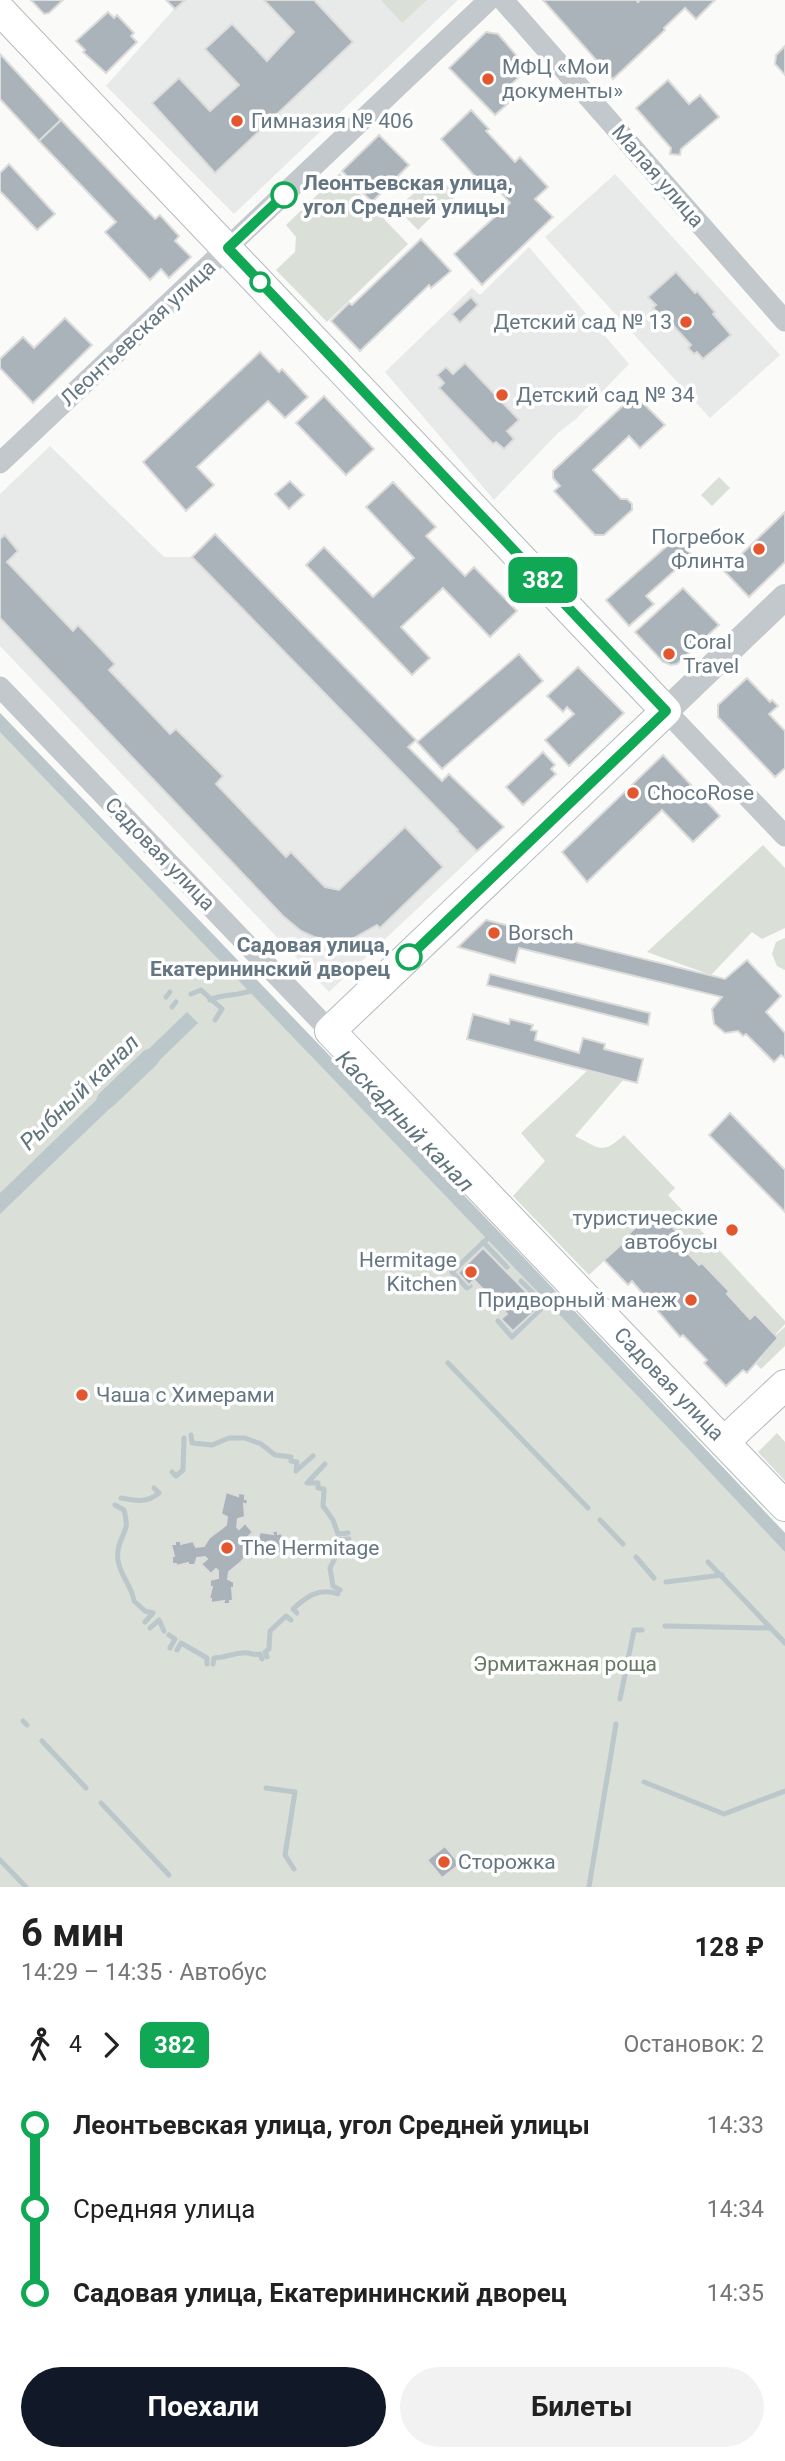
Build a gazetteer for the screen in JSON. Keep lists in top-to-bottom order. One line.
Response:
{"streets":{"main road":["Садовая улица"],"street":["Малая улица","Леонтьевская улица"]},"water":["Рыбный канал","Каскадный канал"],"parks":["Эрмитажная роща"],"places":["МФЦ «Мои документы»","Гимназия № 406","Леонтьевская улица, угол Средней улицы","Детский сад № 13","Детский сад № 34","Погребок Флинта","Coral Travel","ChocoRose","Borsch","Садовая улица, Екатерининский дворец","туристические автобусы","Hermitage Kitchen","Придворный манеж","Чаша с Химерами","The Hermitage","Сторожка"],"lines":["bus line 382"],"page":{"on_map":"382","heading":["6 мин","14:29 – 14:35 · Автобус","128 ₽"],"legs":["4","382","Остановок: 2"],"list":[{"name":"Леонтьевская улица, угол Средней улицы","value":"14:33"},{"name":"Средняя улица","value":"14:34"},{"name":"Садовая улица, Екатерининский дворец","value":"14:35"}],"buttons":["Поехали","Билеты"]}}
